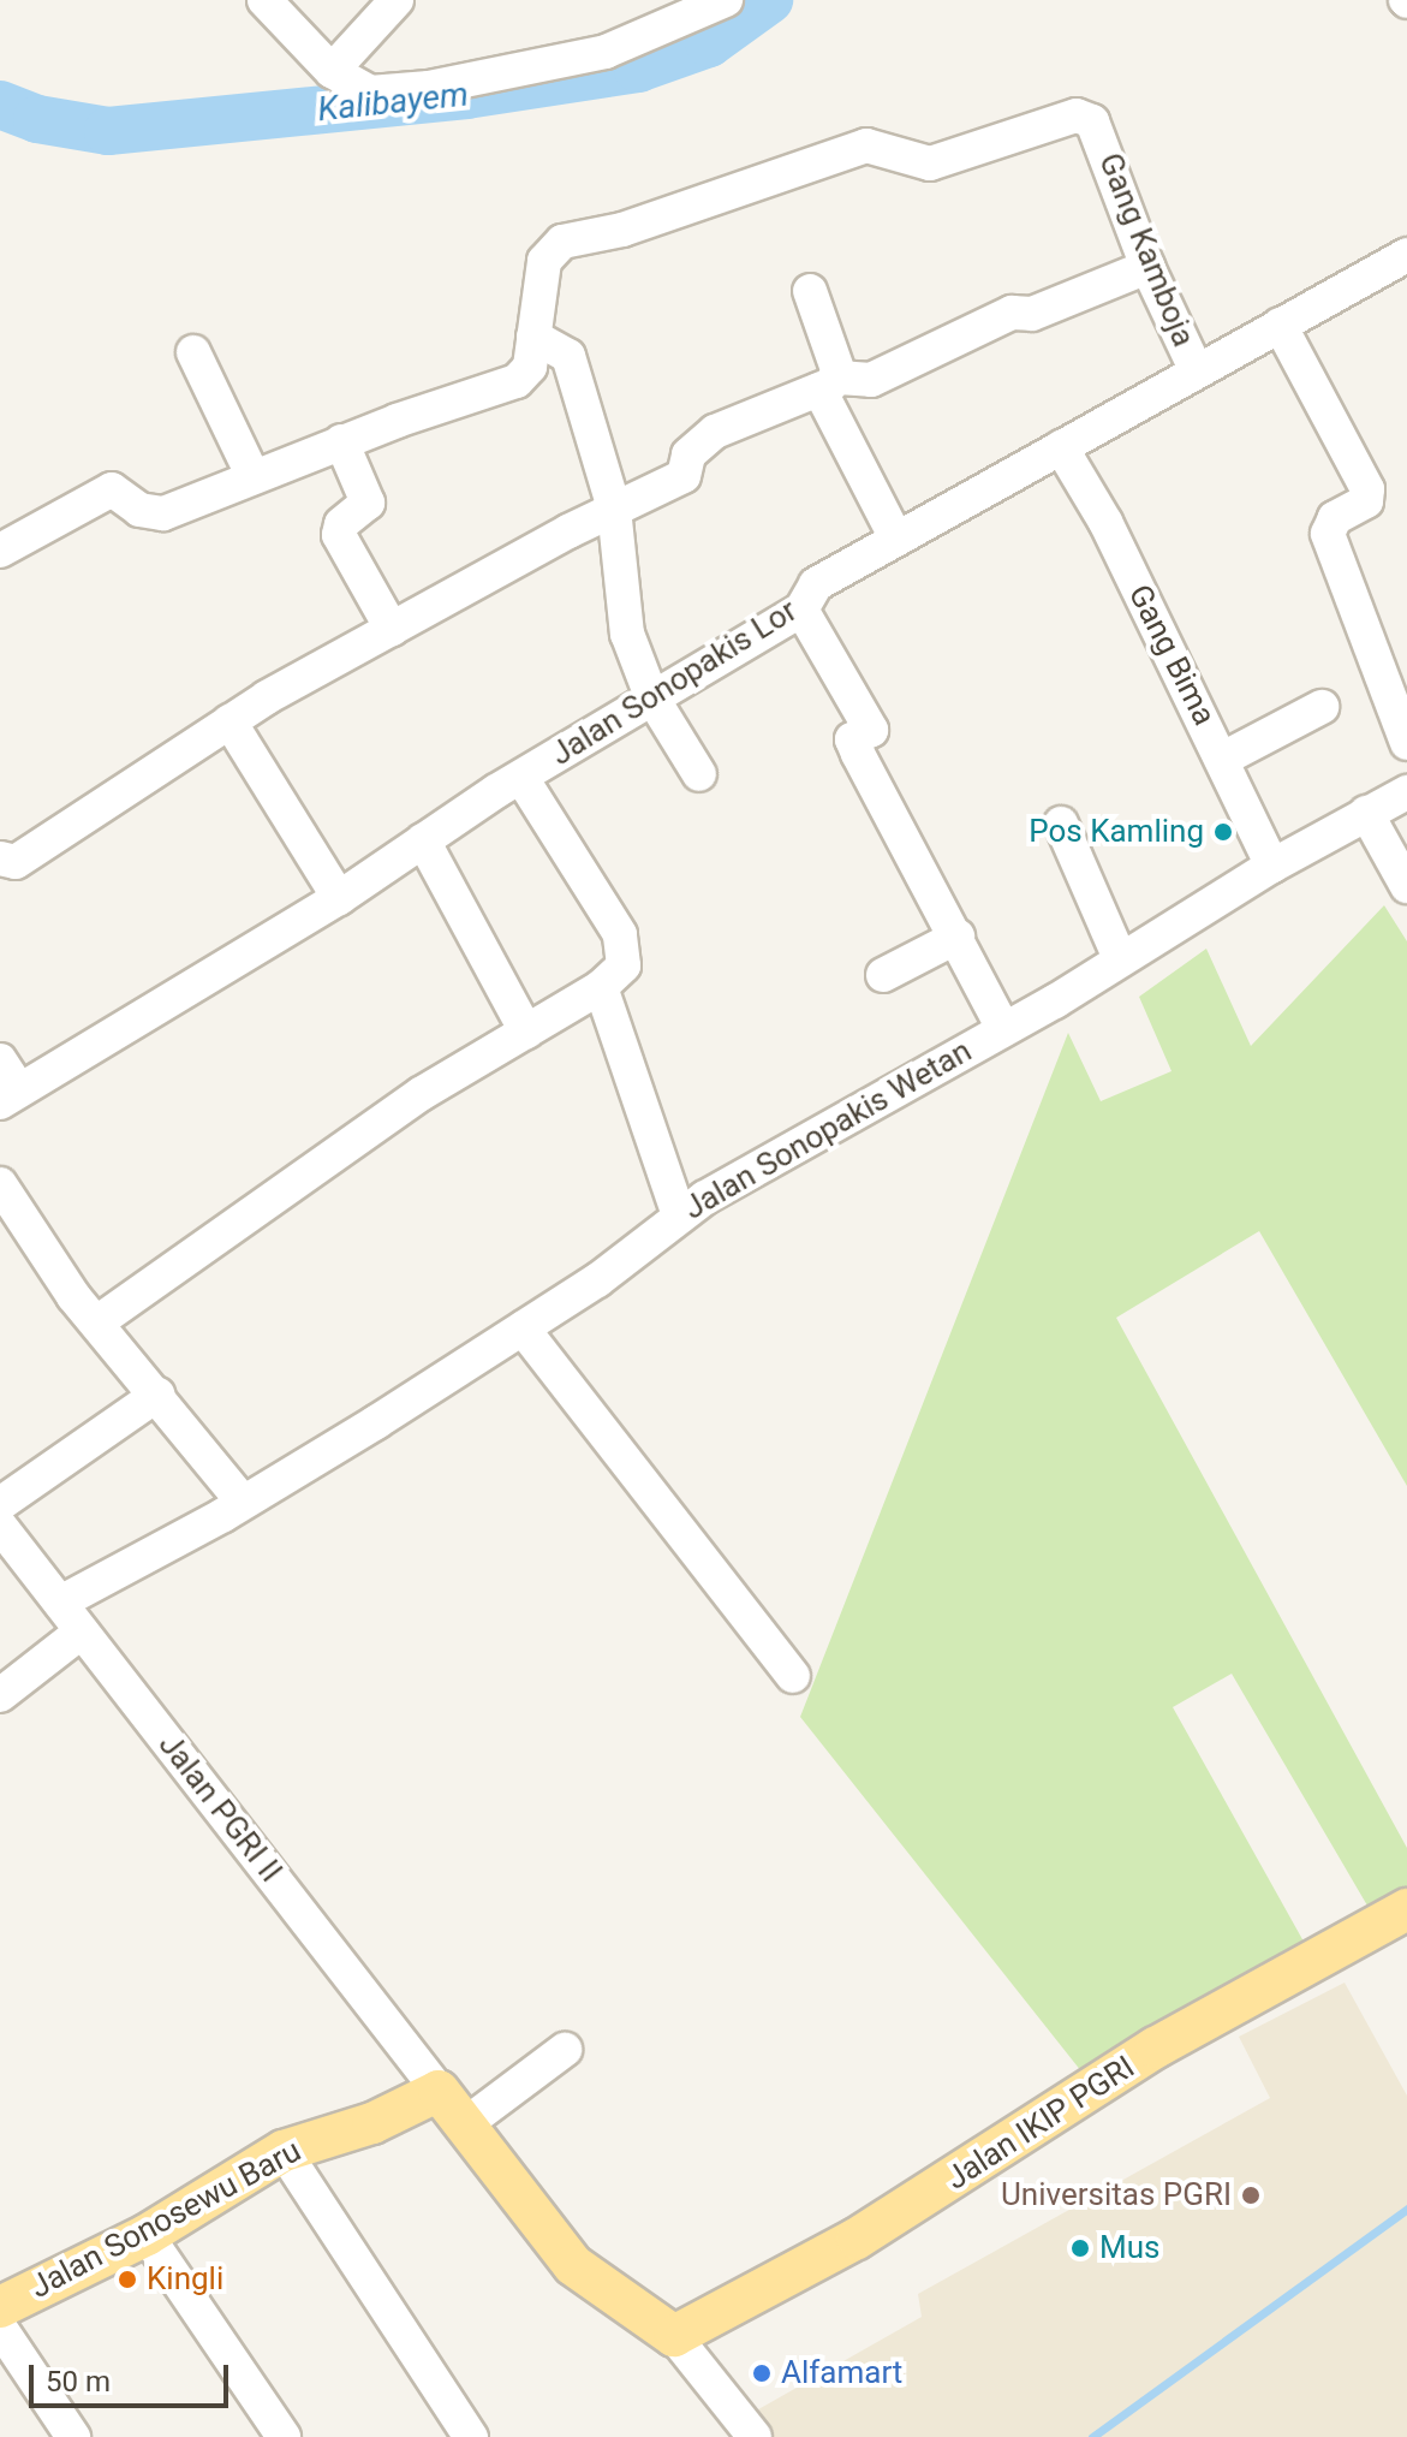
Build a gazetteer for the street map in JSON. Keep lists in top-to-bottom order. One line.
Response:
{"streets":{"main road":["Jalan IKIP PGRI","Jalan Sonosewu Baru"],"street":["Gang Kamboja","Gang Bima","Jalan Sonopakis Lor","Jalan Sonopakis Wetan","Jalan PGRI II"]},"crossings":[["Gang Kamboja","Jalan Sonopakis Lor"],["Gang Bima","Jalan Sonopakis Lor"],["Gang Bima","Jalan Sonopakis Wetan"],["Jalan Sonopakis Wetan","Jalan PGRI II"],["Jalan PGRI II","Jalan Sonosewu Baru"]],"water":["Kalibayem"],"places":["Pos Kamling","Universitas PGRI","Mus","Kingli","Alfamart"],"scale_bar":"50 m"}
